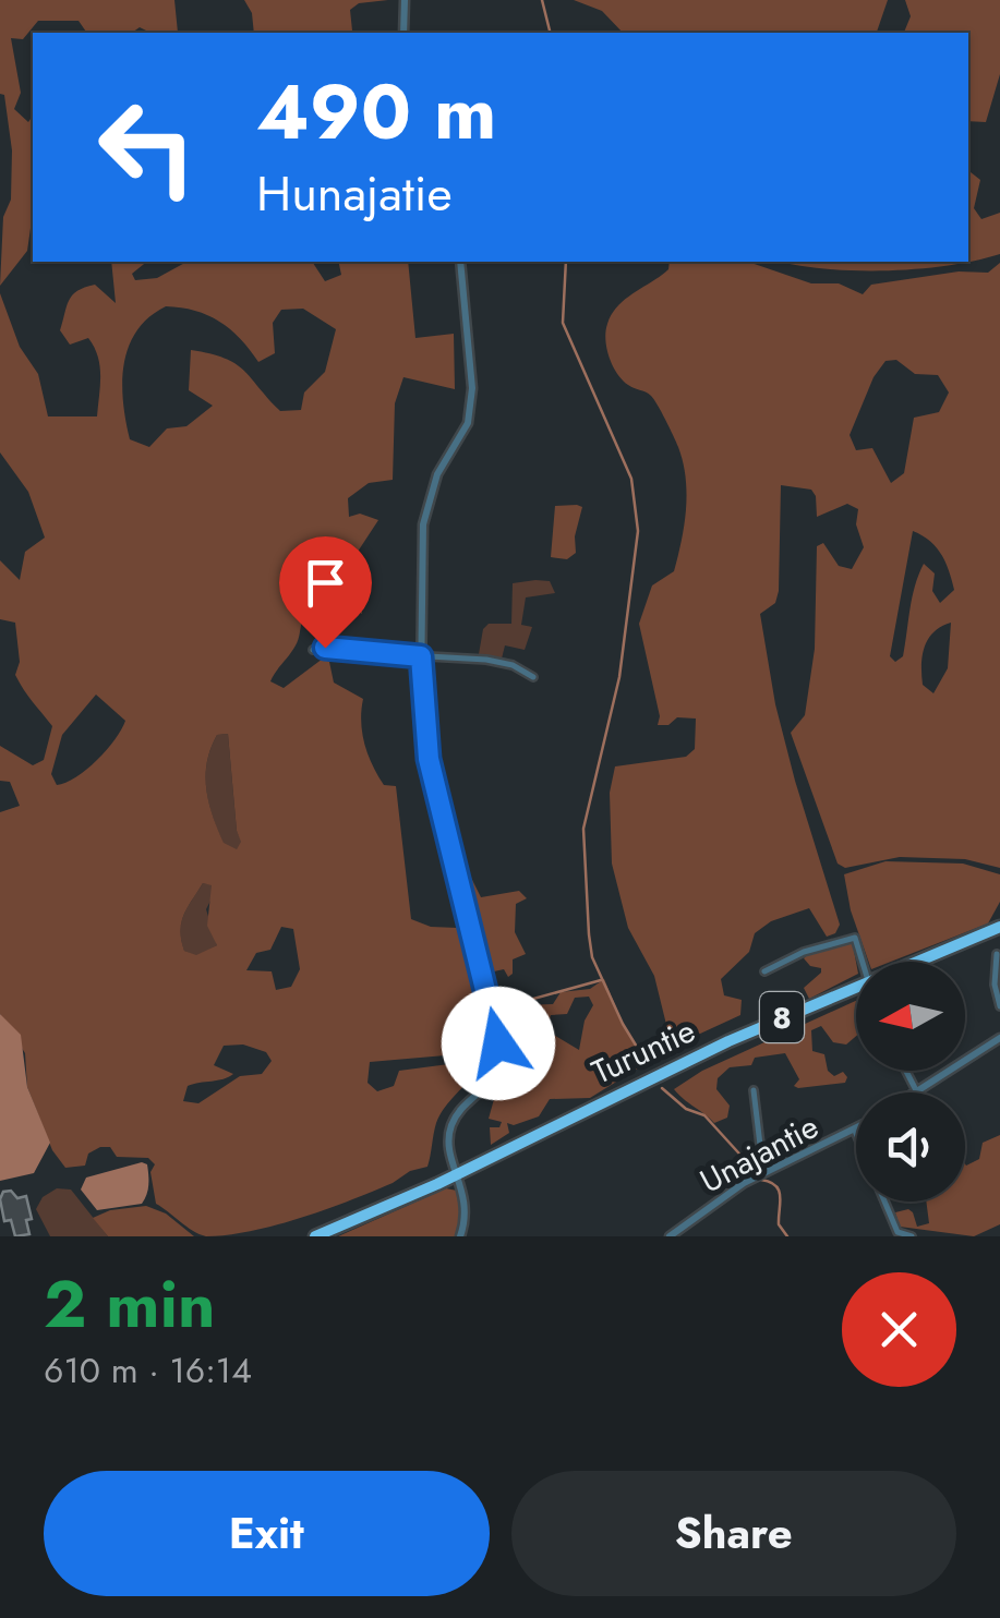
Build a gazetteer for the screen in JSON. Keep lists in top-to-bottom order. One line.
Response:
{"streets":{"highway":["8","Turuntie"],"street":["Unajantie"]},"north":"left","page":{"turn":["490 m","Hunajatie"],"heading":["2 min","610 m · 16:14"],"buttons":["Exit","Share"]}}
